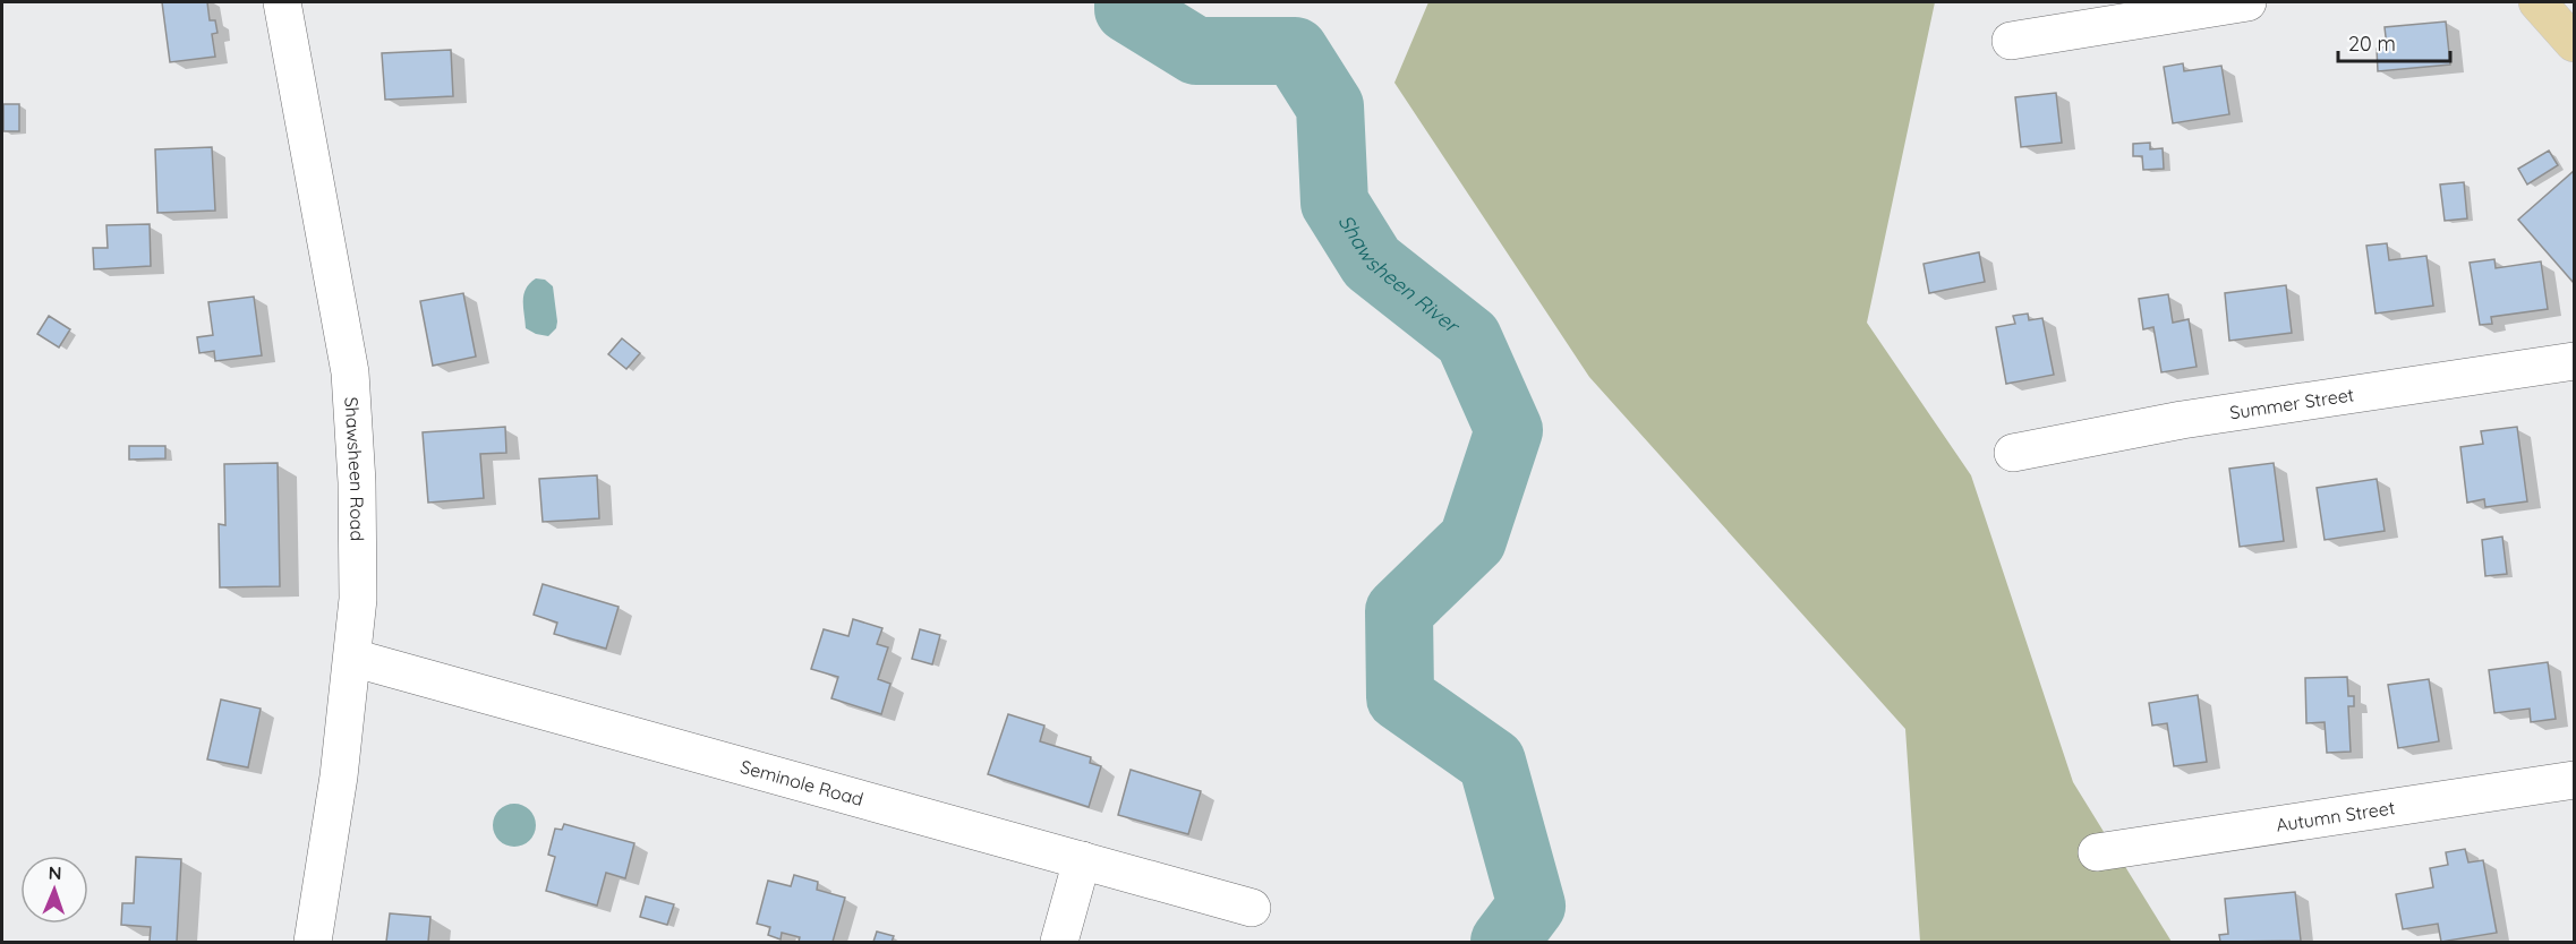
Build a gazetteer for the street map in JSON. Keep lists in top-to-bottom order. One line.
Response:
{"streets":{"street":["Summer Street","Shawsheen Road","Seminole Road","Autumn Street"]},"crossings":[["Shawsheen Road","Seminole Road"]],"water":["Shawsheen River"],"scale_bar":"20 m","north":"top"}
